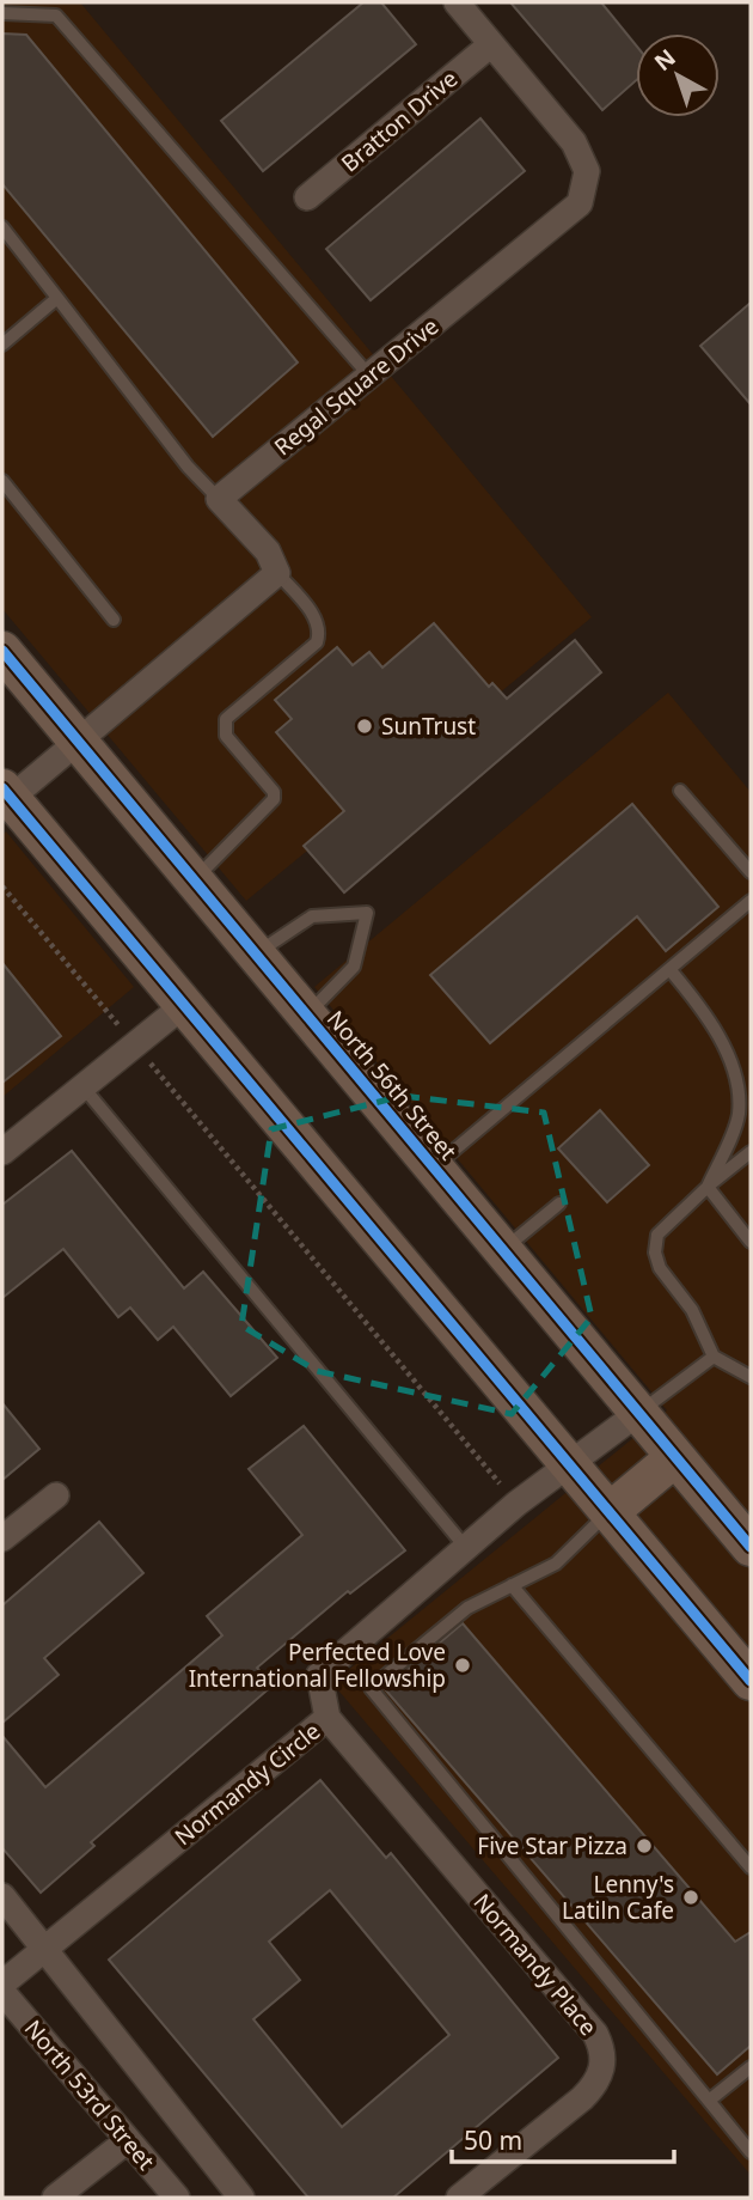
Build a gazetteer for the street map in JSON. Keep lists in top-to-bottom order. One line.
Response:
{"streets":{"main road":["North 56th Street"],"street":["Bratton Drive","Regal Square Drive","Normandy Circle","Normandy Place","North 53rd Street"]},"crossings":[["Bratton Drive","Regal Square Drive"],["North 56th Street","Normandy Circle"],["Normandy Circle","Normandy Place"]],"places":["SunTrust","Perfected Love International Fellowship","Five Star Pizza","Lenny's Latiln Cafe"],"scale_bar":"50 m","north":"top left"}
